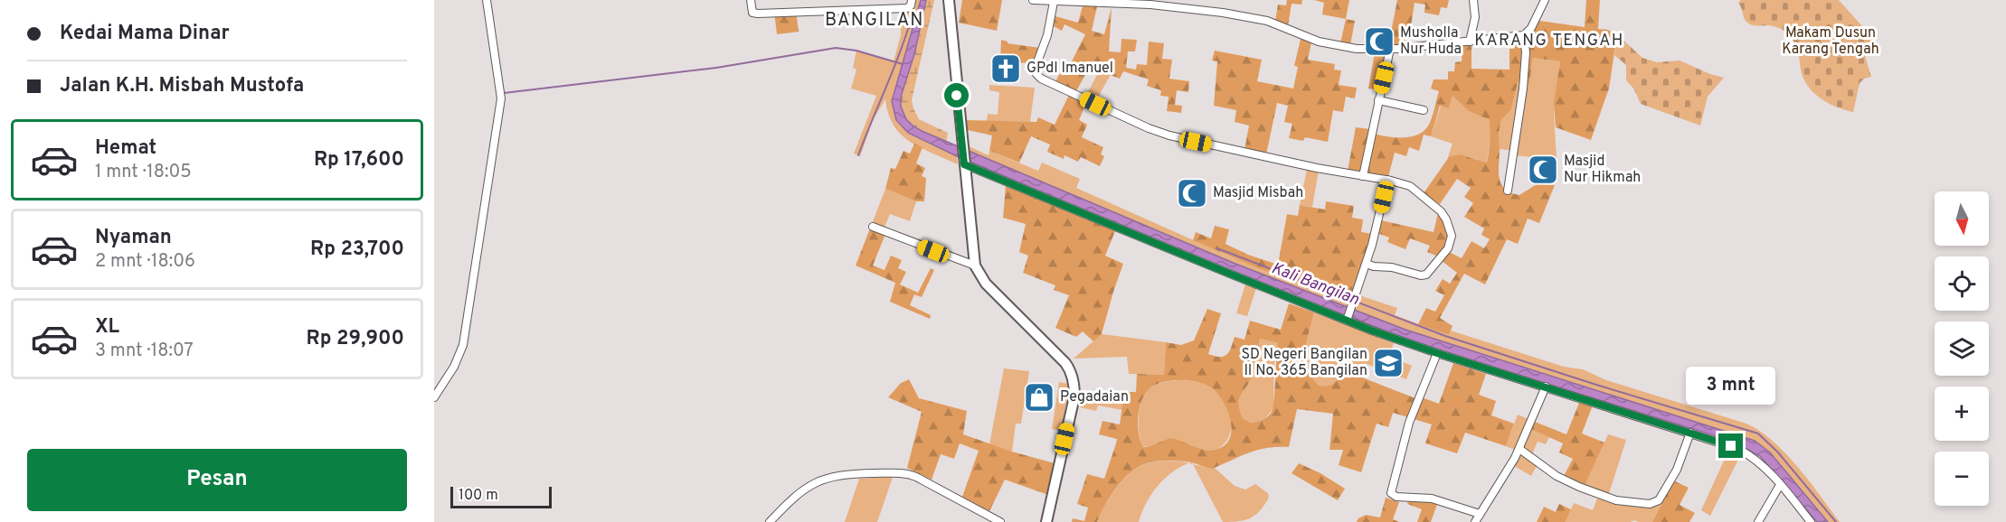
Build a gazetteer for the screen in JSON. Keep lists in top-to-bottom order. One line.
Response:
{"districts":["BANGILAN","KARANG TENGAH"],"water":["Kali Bangilan"],"parks":["Makam Dusun Karang Tengah"],"places":{"mosque":["Musholla Nur Huda","Masjid Nur Hikmah","Masjid Misbah"],"church":["GPdI Imanuel"],"school or university":["SD Negeri Bangilan II No. 365 Bangilan"],"shop":["Pegadaian"]},"scale_bar":"100 m","north":"bottom","page":{"banner":["Kedai Mama Dinar","Jalan K.H. Misbah Mustofa"],"list":[{"name":"Hemat","note":"1 mnt · 18:05","value":"Rp 17,600"},{"name":"Nyaman","note":"2 mnt · 18:06","value":"Rp 23,700"},{"name":"XL","note":"3 mnt · 18:07","value":"Rp 29,900"}],"map_buttons":["+","−"],"bubble":"3 mnt","buttons":"Pesan","scale":"100 m"}}
